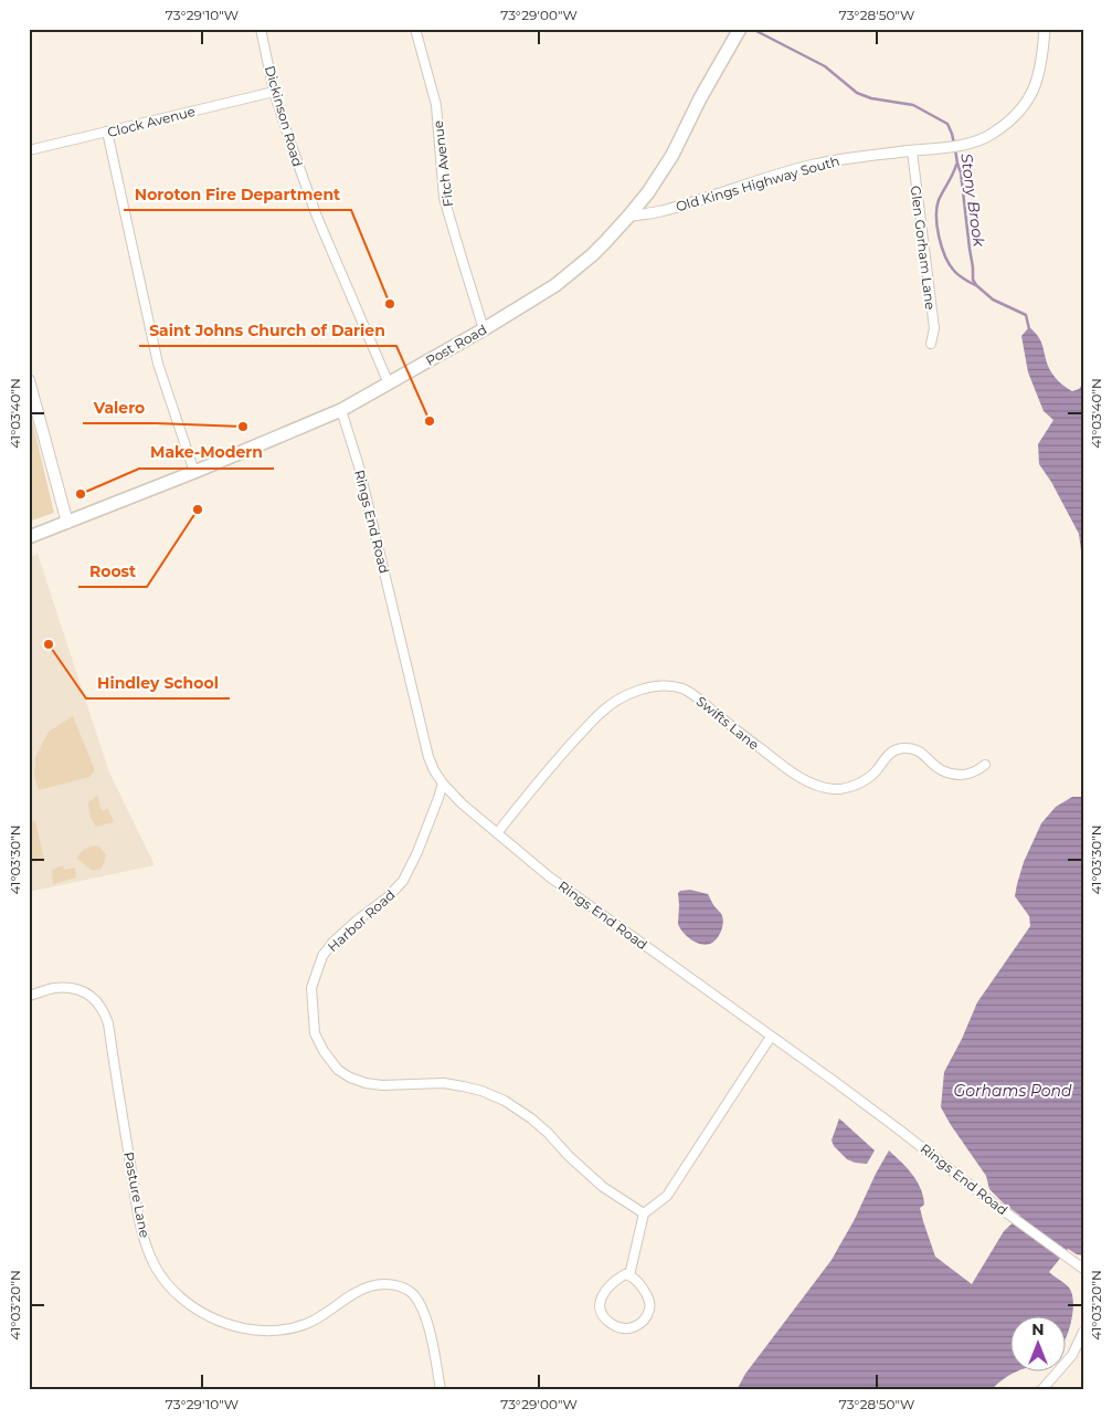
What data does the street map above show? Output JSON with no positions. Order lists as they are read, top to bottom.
{
  "streets": {
    "main road": ["Post Road"],
    "street": [
      "Dickinson Road",
      "Clock Avenue",
      "Fitch Avenue",
      "Old Kings Highway South",
      "Glen Gorham Lane",
      "Rings End Road",
      "Swifts Lane",
      "Harbor Road",
      "Pasture Lane"
    ]
  },
  "crossings": [
    ["Dickinson Road", "Clock Avenue"],
    ["Dickinson Road", "Post Road"],
    ["Fitch Avenue", "Post Road"],
    ["Old Kings Highway South", "Glen Gorham Lane"],
    ["Old Kings Highway South", "Post Road"],
    ["Post Road", "Rings End Road"],
    ["Rings End Road", "Swifts Lane"],
    ["Rings End Road", "Harbor Road"]
  ],
  "water": ["Stony Brook", "Gorhams Pond"],
  "places": [
    "Noroton Fire Department",
    "Saint Johns Church of Darien",
    "Valero",
    "Make-Modern",
    "Roost",
    "Hindley School"
  ],
  "north": "top",
  "coordinates": [
    "73°29'10\"W",
    "73°29'00\"W",
    "73°28'50\"W",
    "41°03'40\"N",
    "41°03'30\"N",
    "41°03'20\"N"
  ]
}
